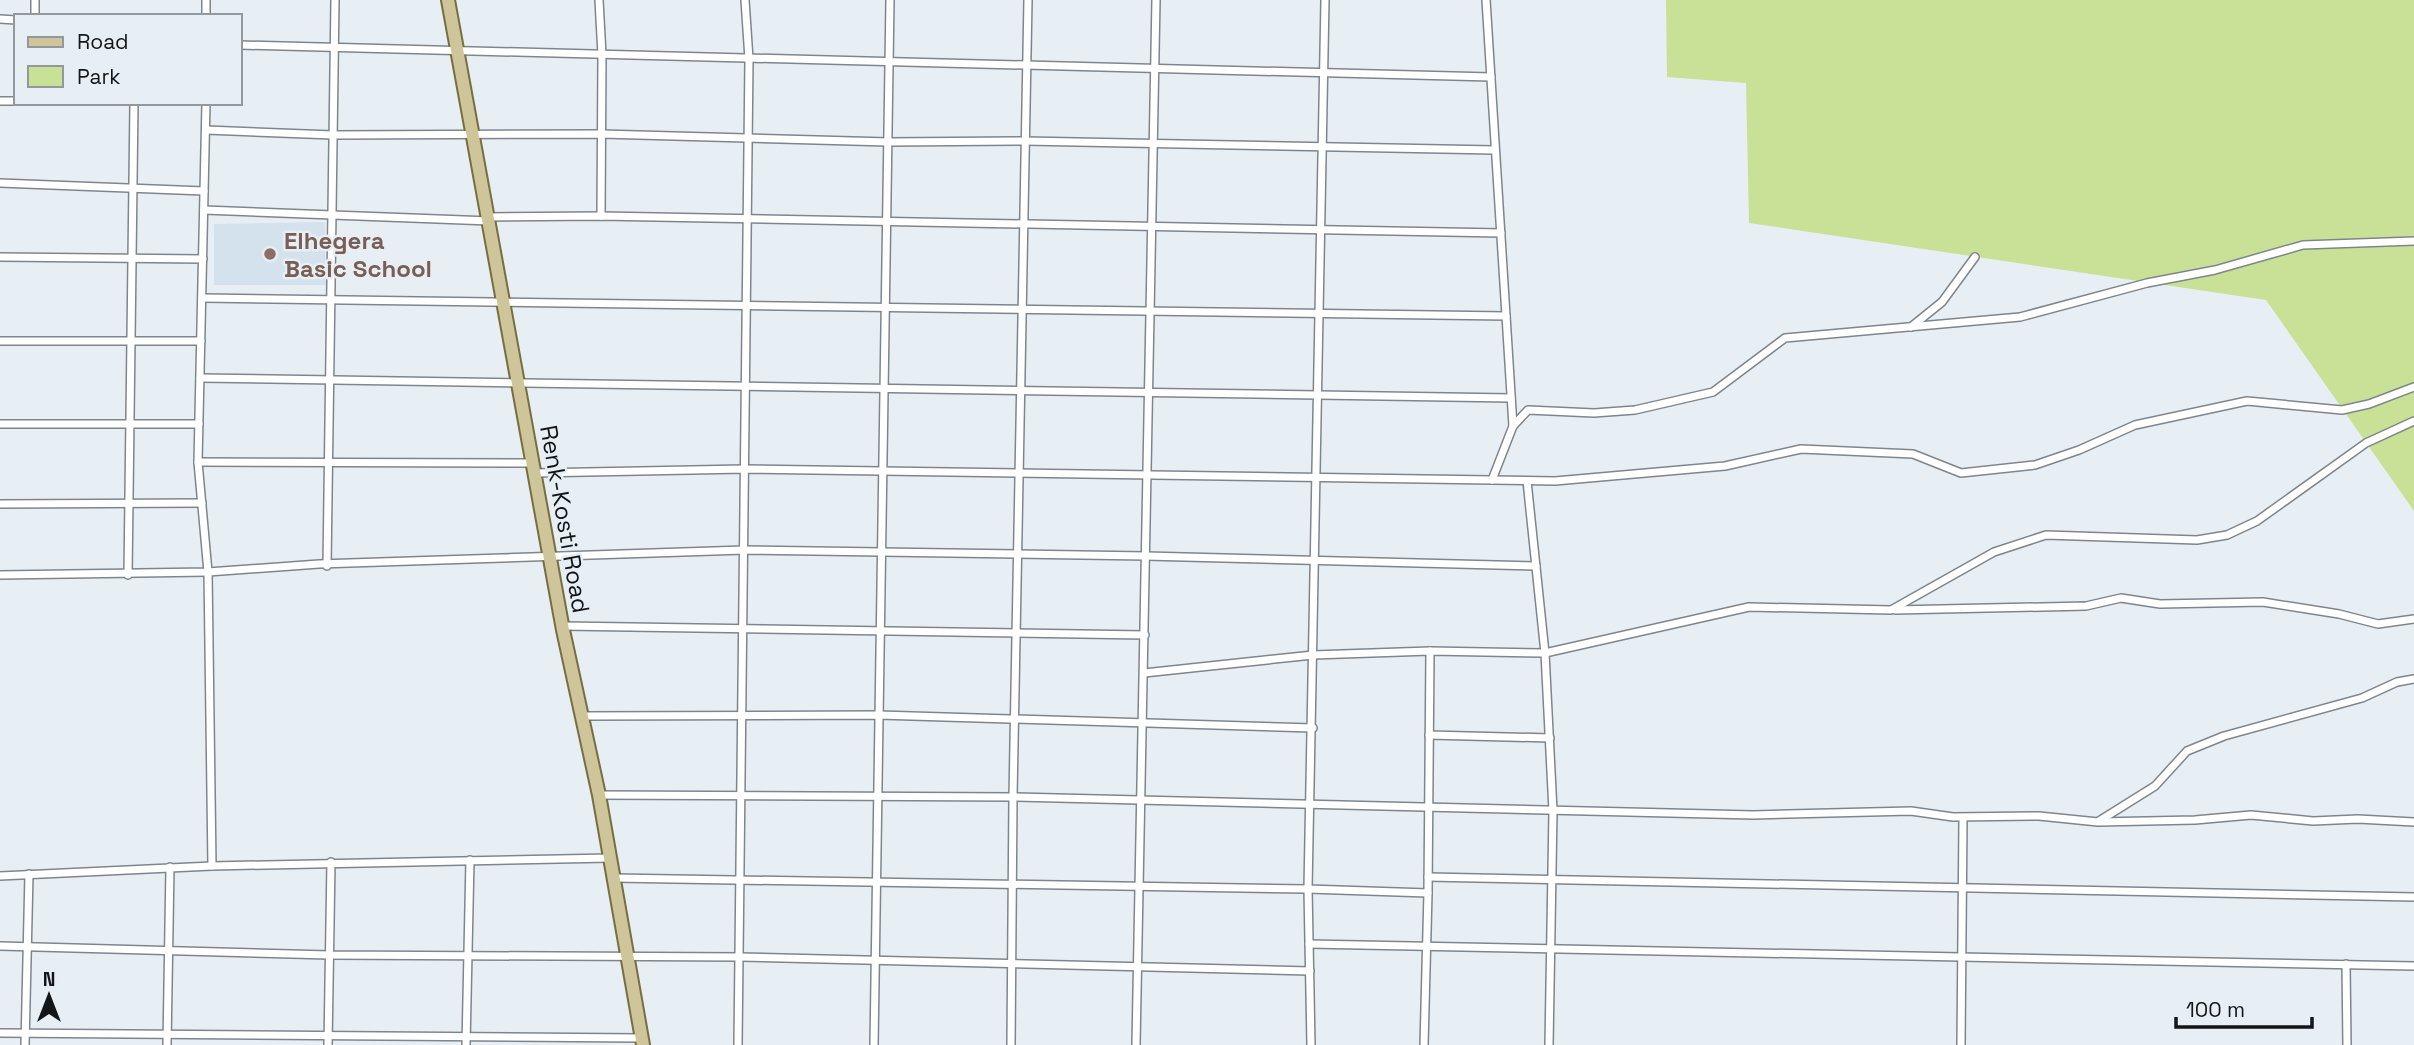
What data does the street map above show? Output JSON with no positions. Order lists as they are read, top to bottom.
{
  "streets": {
    "main road": ["Renk-Kosti Road"]
  },
  "places": ["Elhegera Basic School"],
  "legend": ["Road", "Park"],
  "scale_bar": "100 m",
  "north": "top"
}
